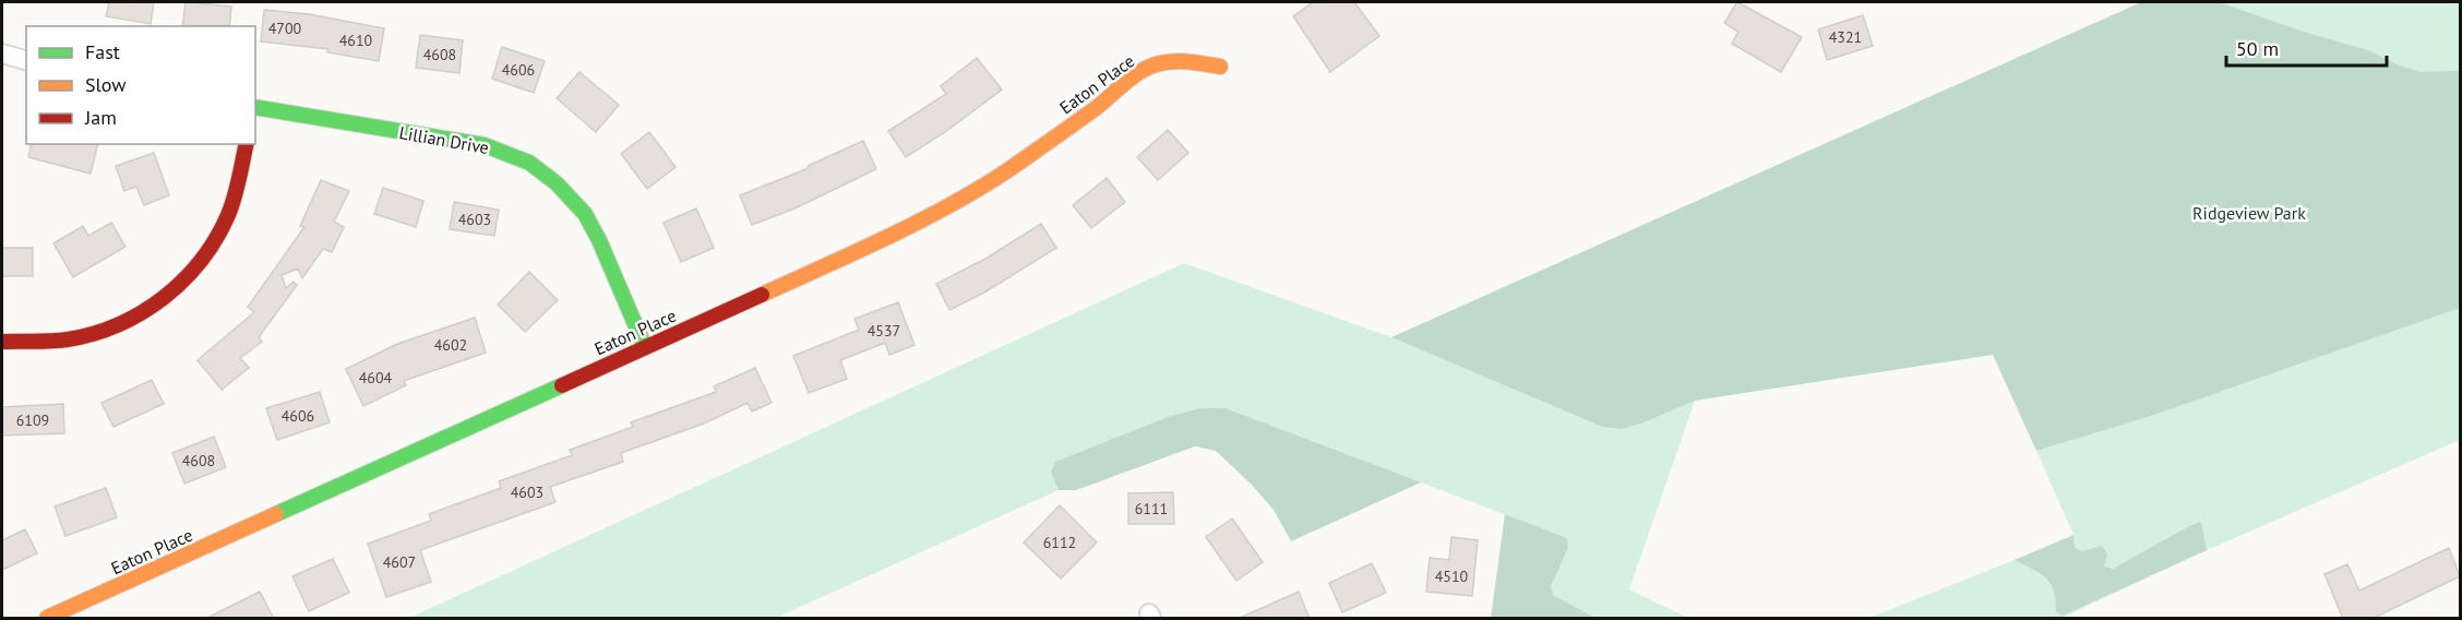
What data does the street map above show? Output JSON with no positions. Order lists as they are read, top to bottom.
{
  "streets": {
    "street": ["Eaton Place", "Lillian Drive"]
  },
  "crossings": [
    ["Eaton Place", "Lillian Drive"]
  ],
  "parks": ["Ridgeview Park"],
  "house_numbers": [
    "4700",
    "4321",
    "4610",
    "4608",
    "4606",
    "4603",
    "4537",
    "4602",
    "4604",
    "4606",
    "6109",
    "4608",
    "4603",
    "6111",
    "6112",
    "4607",
    "4510"
  ],
  "legend": ["Fast", "Slow", "Jam"],
  "scale_bar": "50 m"
}
